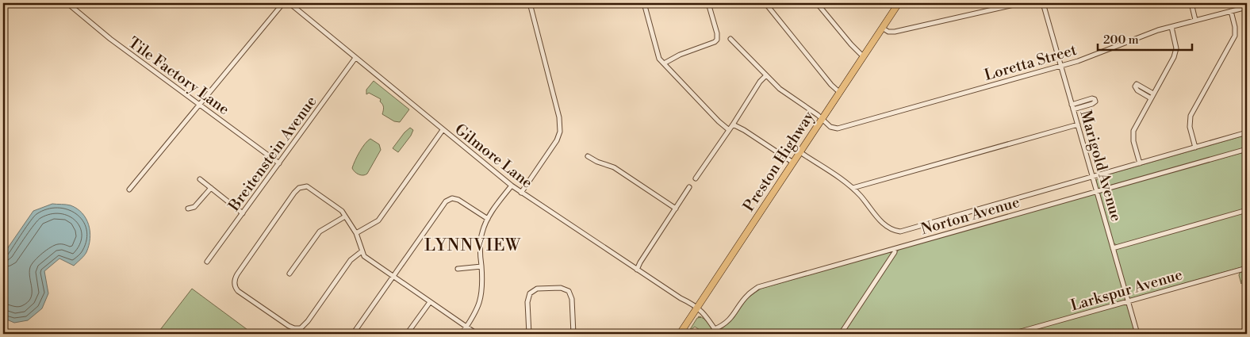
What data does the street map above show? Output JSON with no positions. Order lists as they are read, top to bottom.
{
  "streets": {
    "main road": ["Preston Highway"],
    "street": [
      "Loretta Street",
      "Tile Factory Lane",
      "Breitenstein Avenue",
      "Gilmore Lane",
      "Marigold Avenue",
      "Norton Avenue",
      "Larkspur Avenue"
    ]
  },
  "crossings": [
    ["Loretta Street", "Preston Highway"],
    ["Loretta Street", "Marigold Avenue"],
    ["Tile Factory Lane", "Breitenstein Avenue"],
    ["Breitenstein Avenue", "Gilmore Lane"],
    ["Gilmore Lane", "Preston Highway"],
    ["Preston Highway", "Norton Avenue"],
    ["Marigold Avenue", "Norton Avenue"],
    ["Marigold Avenue", "Larkspur Avenue"]
  ],
  "districts": ["LYNNVIEW"],
  "scale_bar": "200 m"
}
